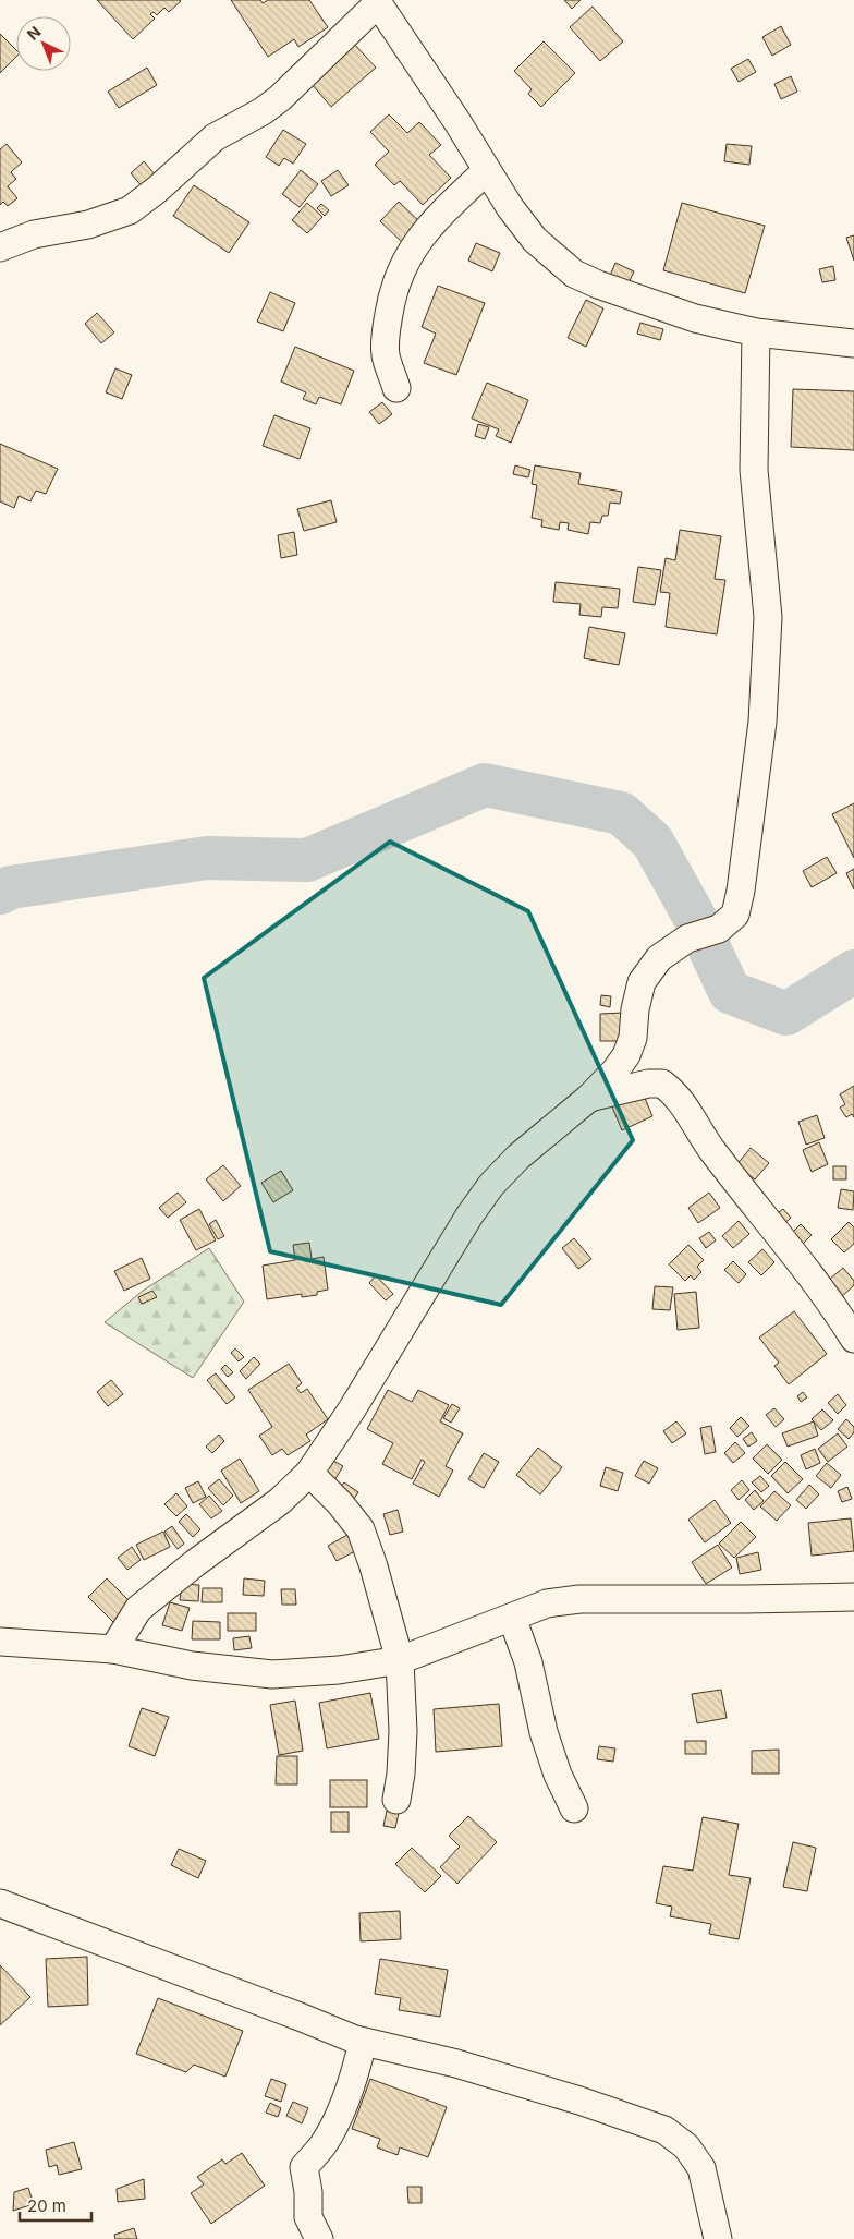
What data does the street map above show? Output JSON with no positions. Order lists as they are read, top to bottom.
{
  "scale_bar": "20 m",
  "north": "top left"
}
